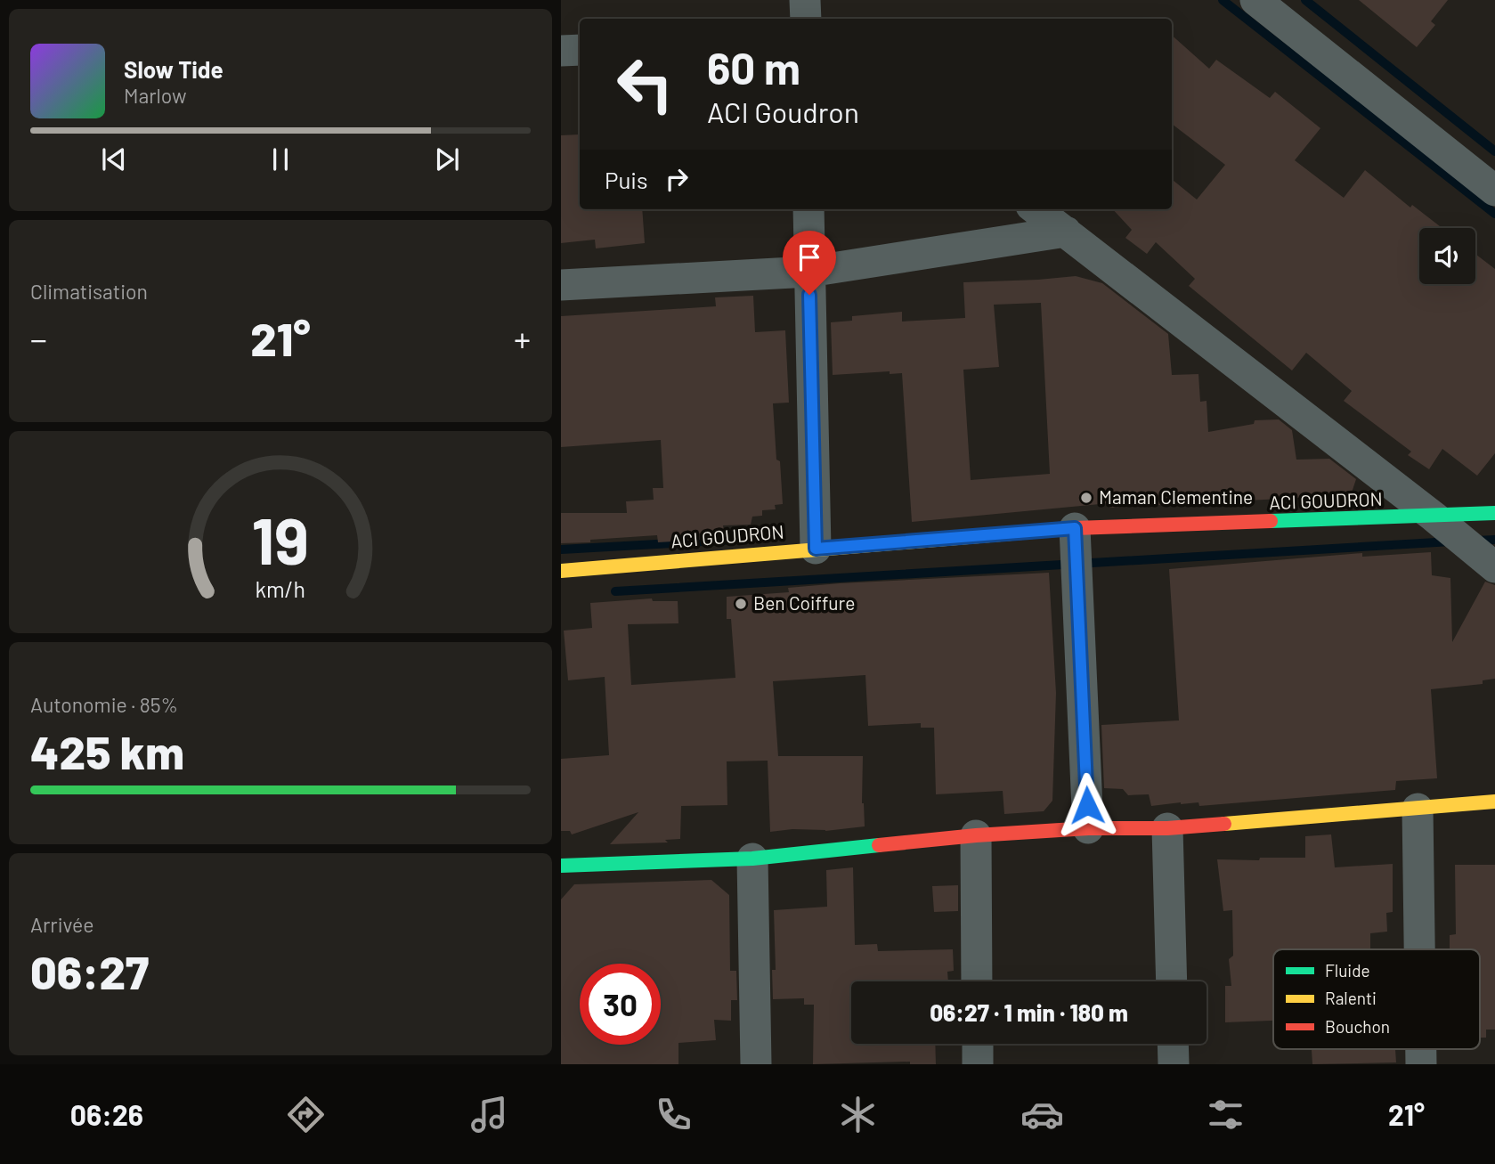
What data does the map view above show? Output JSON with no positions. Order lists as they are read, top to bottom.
{
  "streets": {
    "street": ["ACI GOUDRON"]
  },
  "places": ["Maman Clementine", "Ben Coiffure"],
  "legend": ["Fluide", "Ralenti", "Bouchon"],
  "page": {
    "turn": ["60 m", "ACI Goudron"],
    "song": ["Slow Tide", "Marlow"],
    "then": "Puis",
    "tile": [
      "Climatisation",
      ["Autonomie · 85%", "425 km"],
      ["Arrivée", "06:27"]
    ],
    "heat": ["−", "21°", "+"],
    "limit": "30",
    "trip": "06:27 · 1 min · 180 m",
    "tabs": ["06:26", "21°"],
    "gauge": ["19", "km/h"]
  }
}
